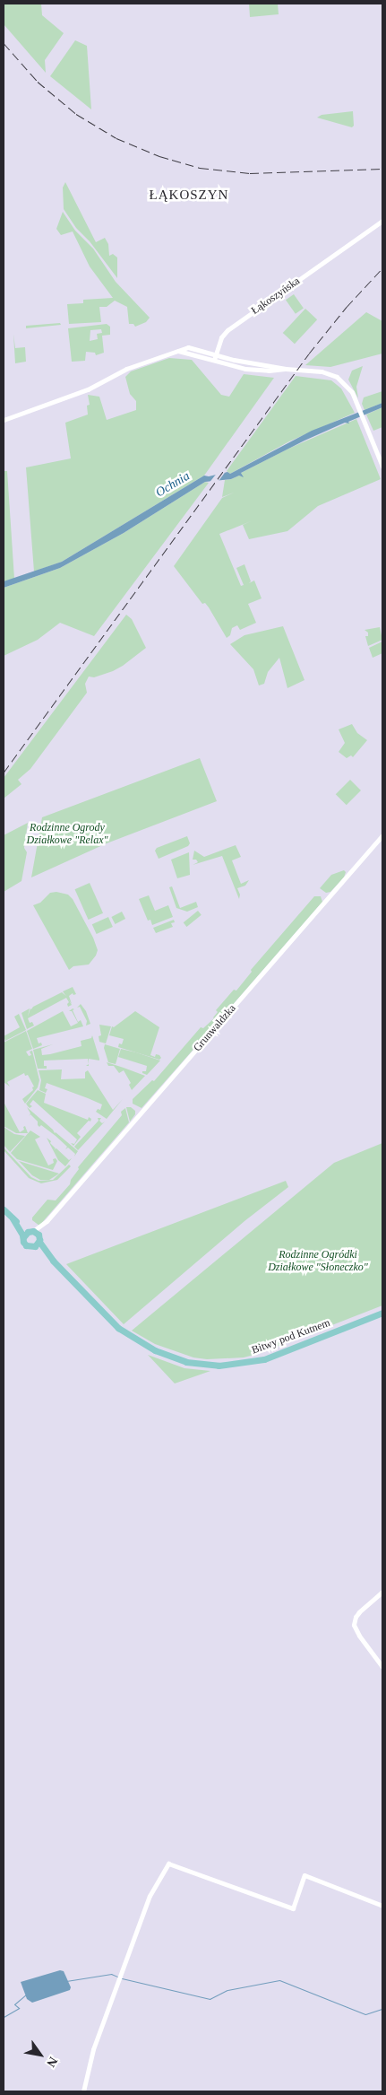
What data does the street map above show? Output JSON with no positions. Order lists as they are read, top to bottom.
{
  "streets": {
    "main road": ["Bitwy pod Kutnem"],
    "street": ["Łąkoszyńska", "Grunwaldzka"]
  },
  "crossings": [
    ["Grunwaldzka", "Bitwy pod Kutnem"]
  ],
  "districts": ["ŁĄKOSZYN"],
  "water": ["Ochnia"],
  "parks": ["Rodzinne Ogrody Działkowe \"Relax\"", "Rodzinne Ogródki Działkowe \"Słoneczko\""],
  "north": "bottom right"
}
